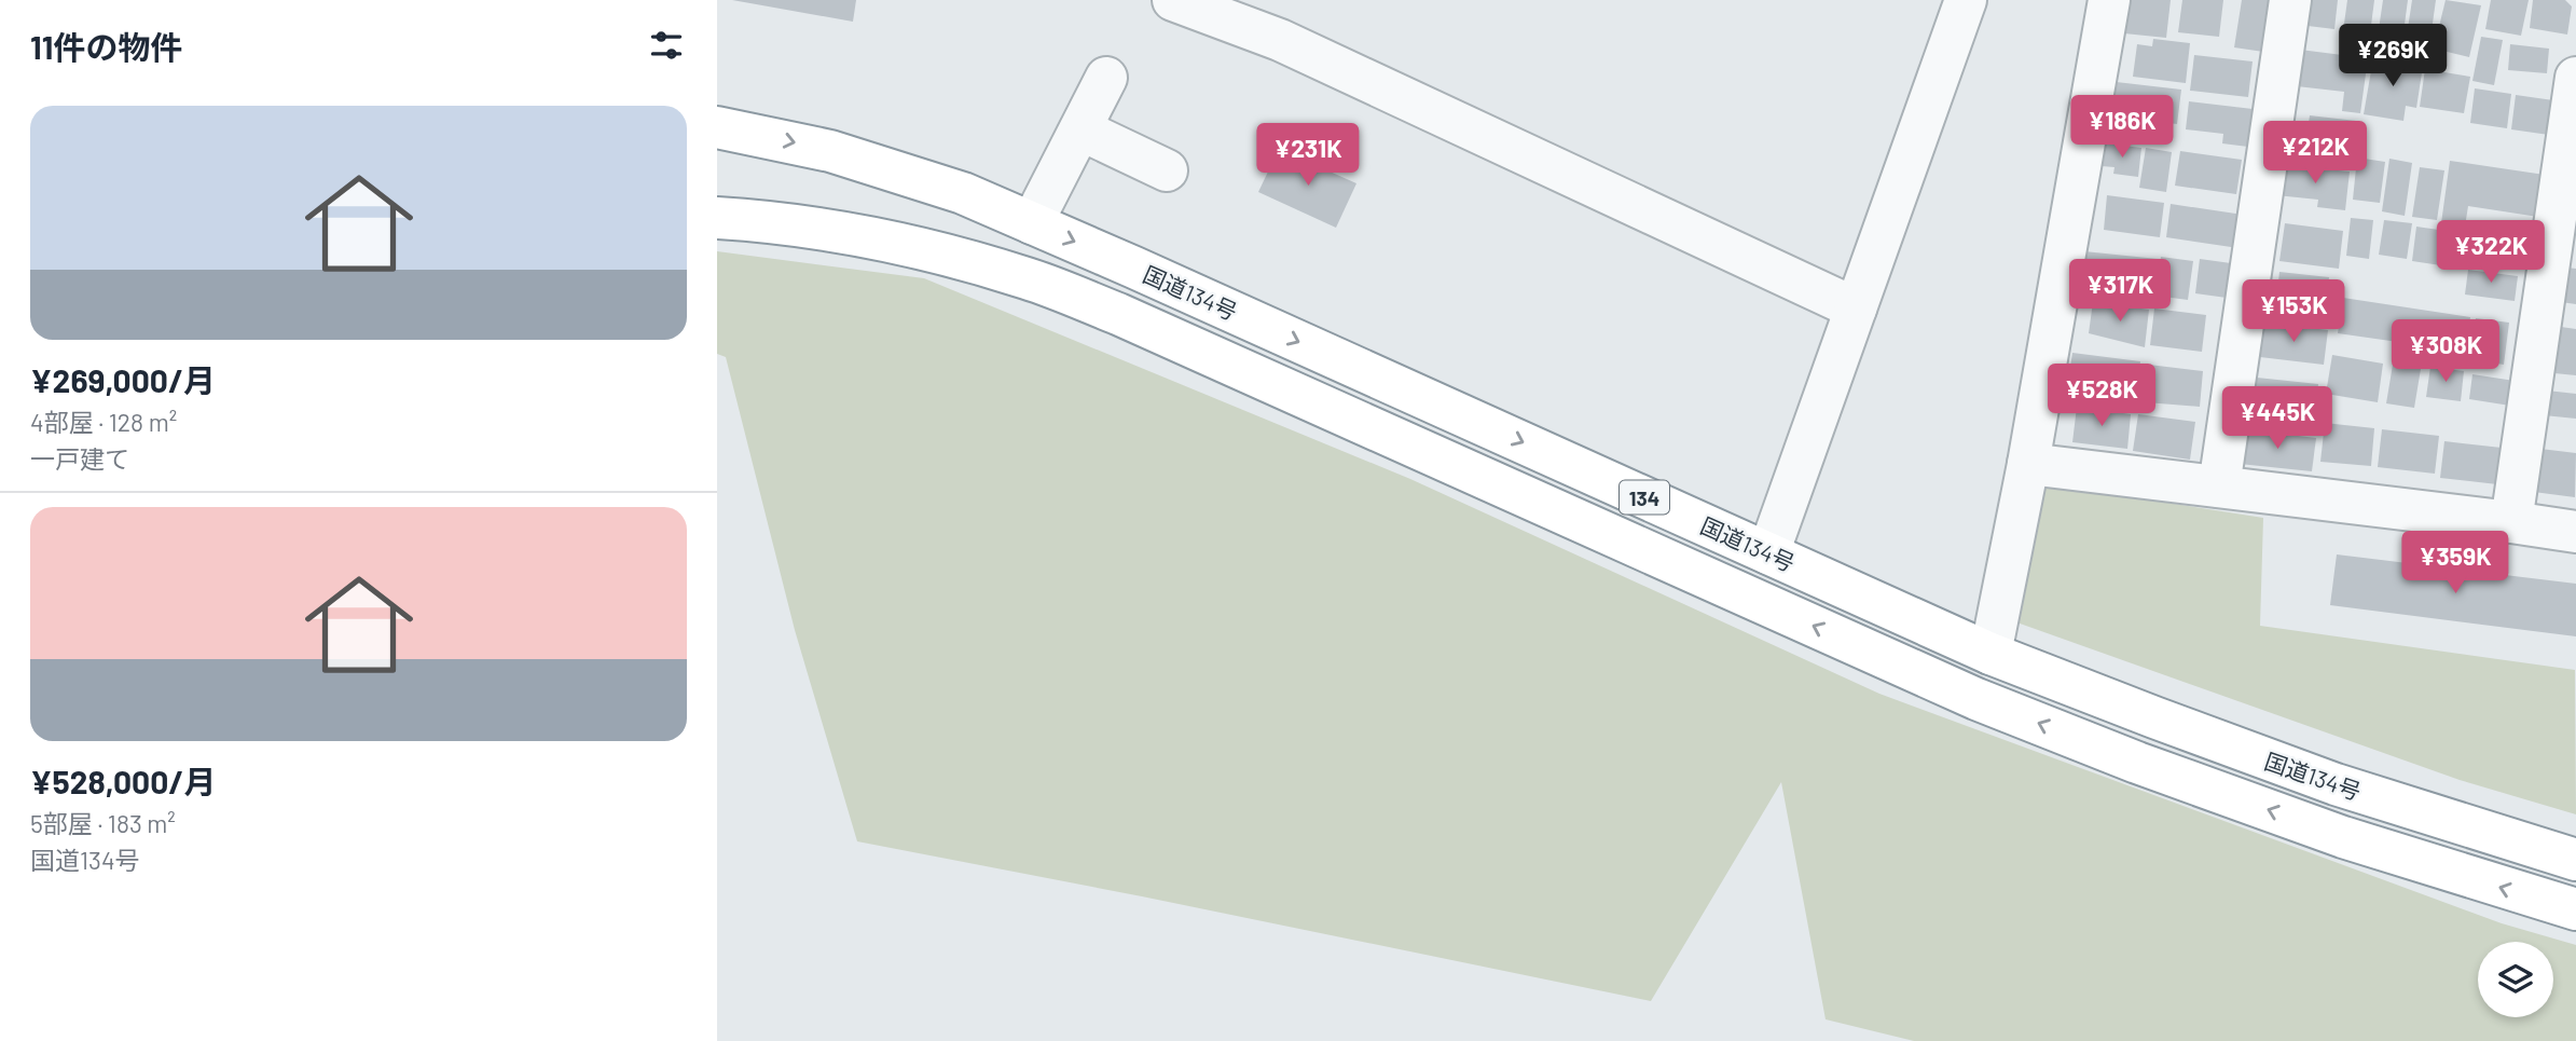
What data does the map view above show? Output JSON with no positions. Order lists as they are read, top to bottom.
{
  "streets": {
    "highway": ["国道134号", "134"]
  },
  "page": {
    "heading": "11件の物件",
    "price": [
      "¥269K",
      "¥186K",
      "¥212K",
      "¥231K",
      "¥322K",
      "¥317K",
      "¥153K",
      "¥308K",
      "¥528K",
      "¥445K",
      "¥359K"
    ],
    "list": [
      {
        "name": "¥269,000/月",
        "note": "4部屋 · 128 m² · 一戸建て"
      },
      {
        "name": "¥528,000/月",
        "note": "5部屋 · 183 m² · 国道134号"
      }
    ]
  }
}
